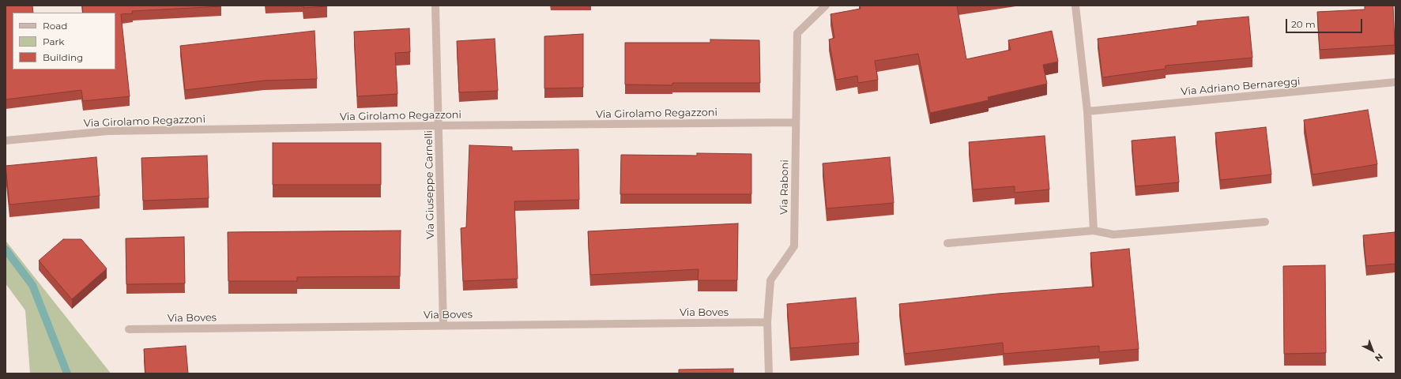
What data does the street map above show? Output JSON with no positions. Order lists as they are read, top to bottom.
{
  "streets": {
    "street": [
      "Via Adriano Bernareggi",
      "Via Girolamo Regazzoni",
      "Via Giuseppe Carnelli",
      "Via Raboni",
      "Via Boves"
    ]
  },
  "crossings": [
    ["Via Girolamo Regazzoni", "Via Giuseppe Carnelli"],
    ["Via Girolamo Regazzoni", "Via Raboni"],
    ["Via Giuseppe Carnelli", "Via Boves"],
    ["Via Raboni", "Via Boves"]
  ],
  "legend": ["Road", "Park", "Building"],
  "scale_bar": "20 m",
  "north": "bottom right"
}
